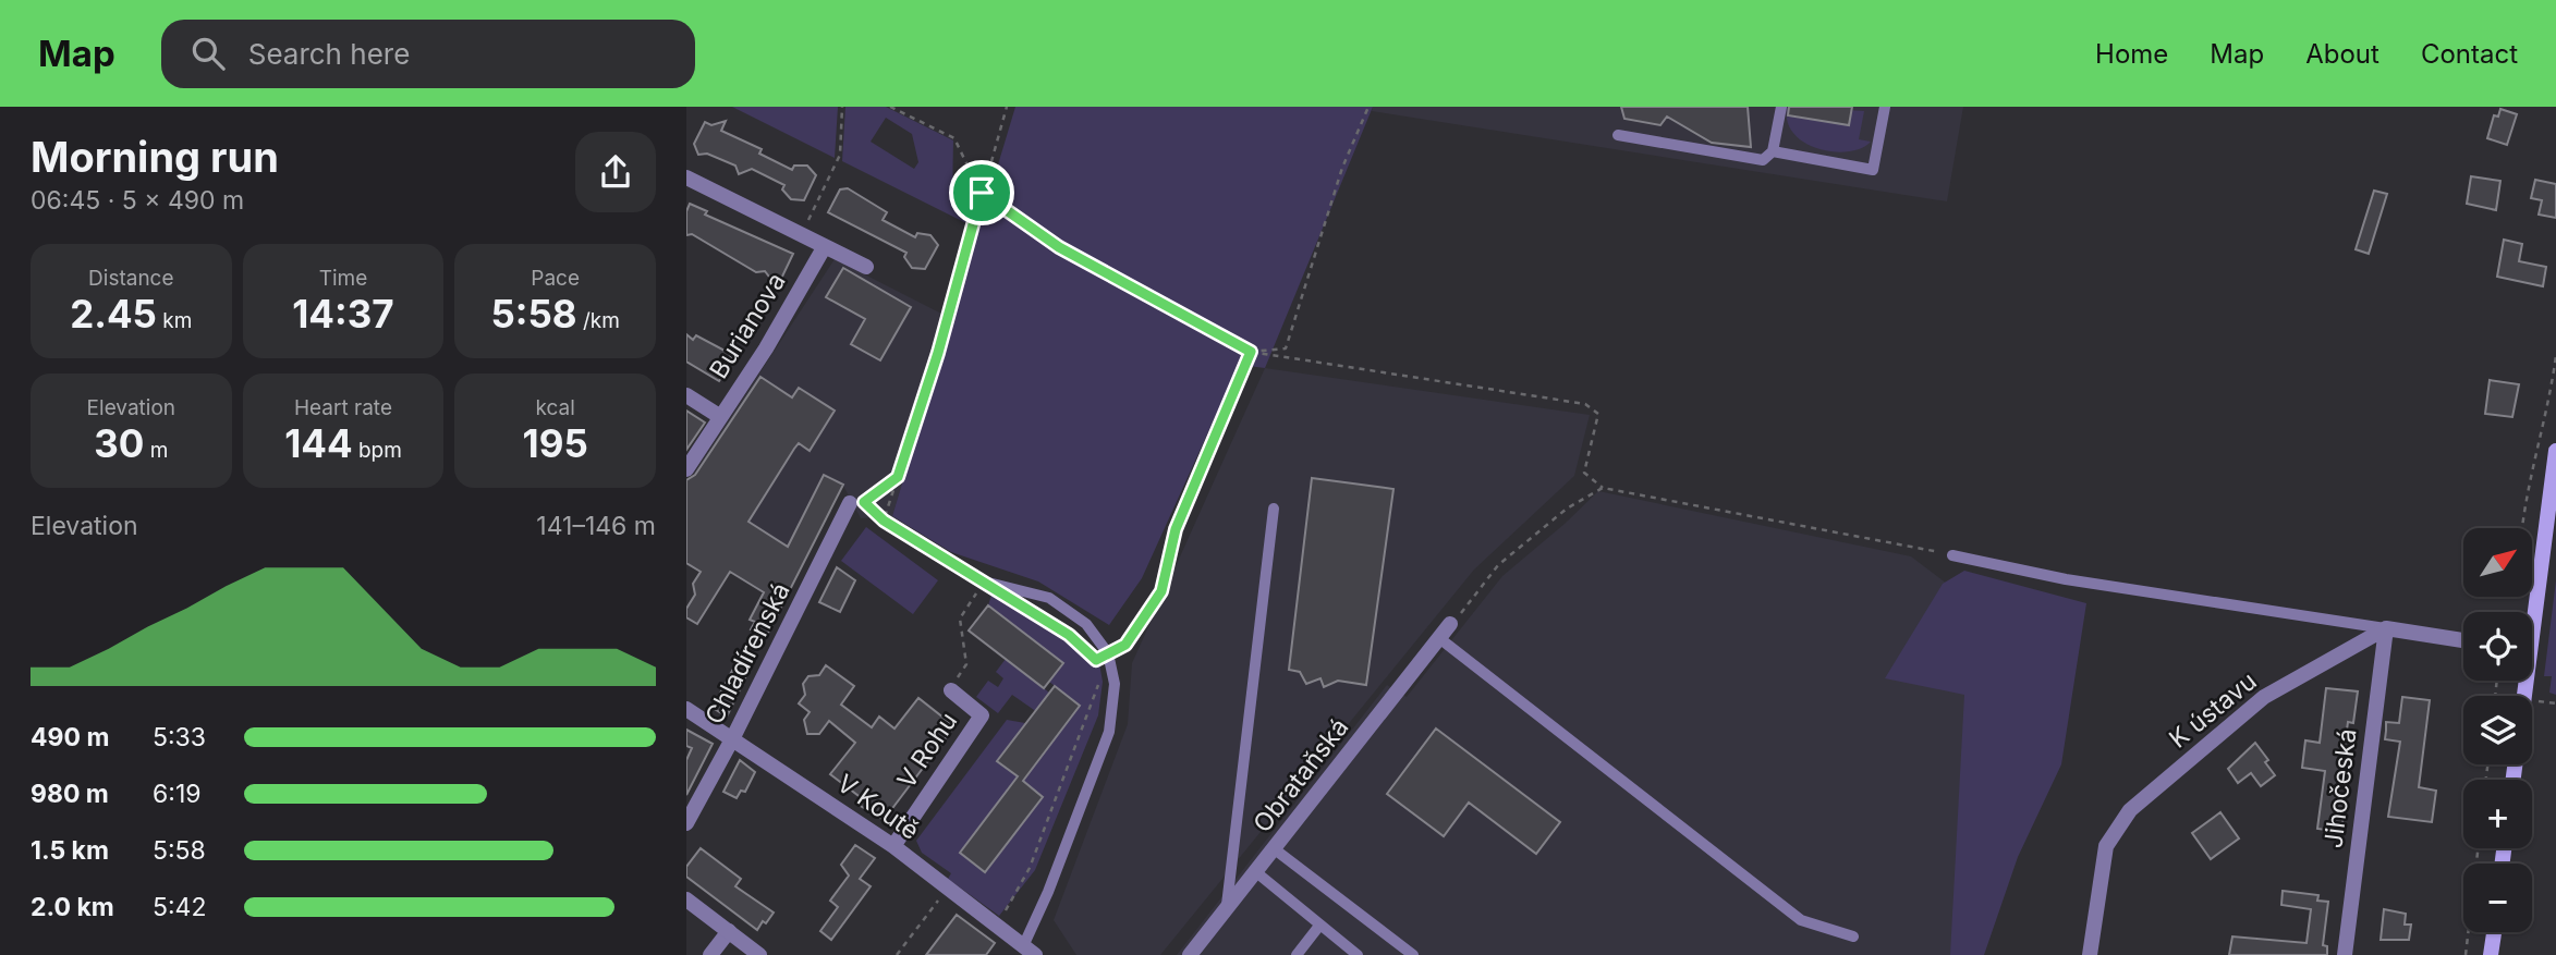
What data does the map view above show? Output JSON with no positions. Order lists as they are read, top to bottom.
{
  "streets": {
    "street": [
      "Burianova",
      "Chladírenská",
      "K ústavu",
      "V Rohu",
      "Obrataňská",
      "Jihočeská",
      "V Koutě"
    ]
  },
  "crossings": [
    ["Chladírenská", "V Koutě"],
    ["K ústavu", "Jihočeská"],
    ["V Rohu", "V Koutě"]
  ],
  "north": "top right",
  "page": {
    "header": "Map",
    "search": "Search here",
    "nav": [
      "Home",
      "Map",
      "About",
      "Contact"
    ],
    "heading": ["Morning run", "06:45 · 5 × 490 m"],
    "stats": [
      ["Distance", "2.45 km"],
      ["Time", "14:37"],
      ["Pace", "5:58 /km"],
      ["Elevation", "30 m"],
      ["Heart rate", "144 bpm"],
      ["kcal", "195"]
    ],
    "chart": ["Elevation", "141–146 m"],
    "map_buttons": ["+", "−"],
    "list": [
      {
        "name": "490 m",
        "note": "5:33"
      },
      {
        "name": "980 m",
        "note": "6:19"
      },
      {
        "name": "1.5 km",
        "note": "5:58"
      },
      {
        "name": "2.0 km",
        "note": "5:42"
      }
    ]
  }
}
